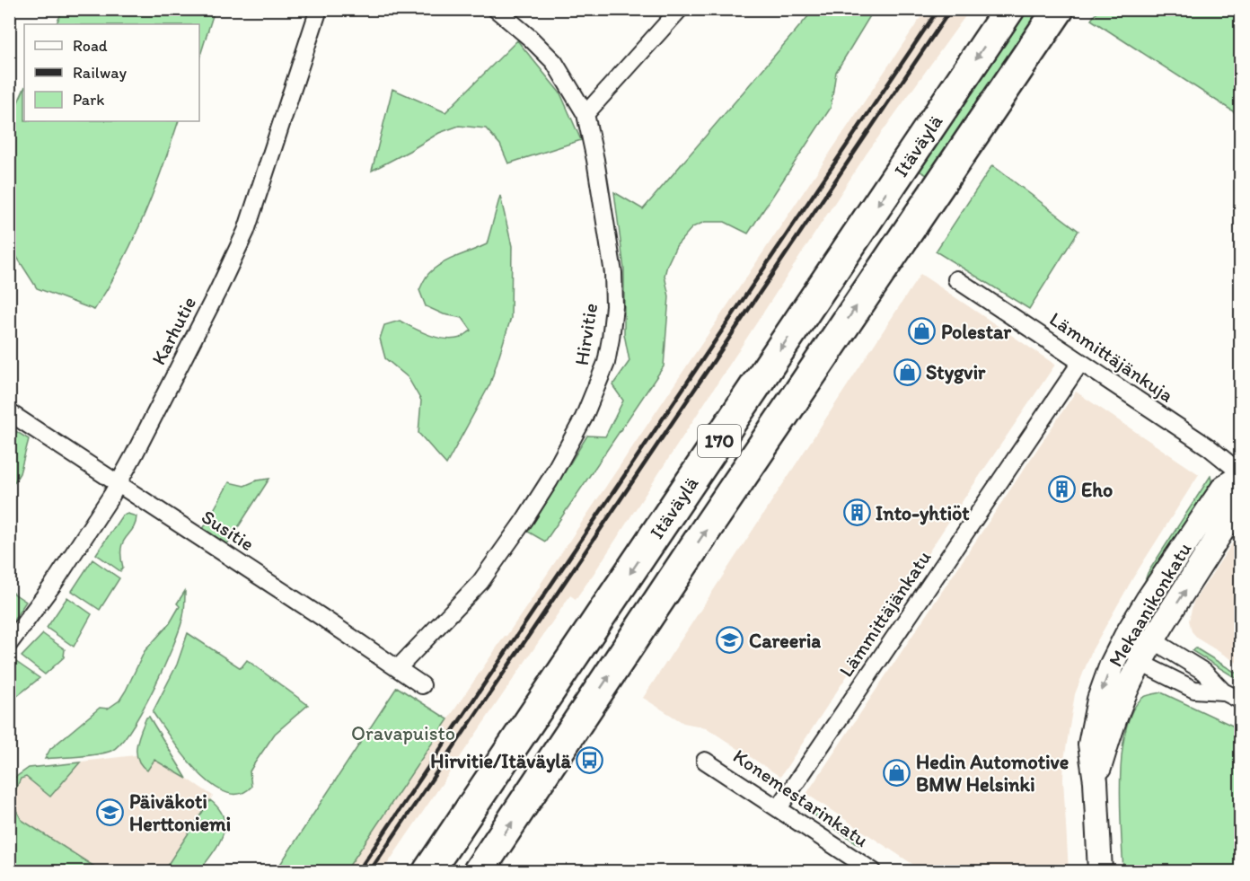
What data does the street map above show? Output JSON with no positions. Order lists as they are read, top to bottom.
{
  "streets": {
    "highway": ["Itäväylä", "170"],
    "street": [
      "Karhutie",
      "Hirvitie",
      "Lämmittäjänkuja",
      "Susitie",
      "Mekaanikonkatu",
      "Lämmittäjänkatu",
      "Konemestarinkatu"
    ]
  },
  "crossings": [
    ["Karhutie", "Susitie"],
    ["Hirvitie", "Susitie"],
    ["Lämmittäjänkuja", "Mekaanikonkatu"],
    ["Lämmittäjänkuja", "Lämmittäjänkatu"],
    ["Lämmittäjänkatu", "Konemestarinkatu"]
  ],
  "parks": ["Oravapuisto"],
  "places": {
    "shop": ["Polestar", "Stygvir", "Hedin Automotive BMW Helsinki"],
    "building": ["Eho", "Into-yhtiöt"],
    "school or university": ["Careeria", "Päiväkoti Herttoniemi"],
    "bus stop": ["Hirvitie/Itäväylä"]
  },
  "legend": ["Road", "Railway", "Park"]
}
